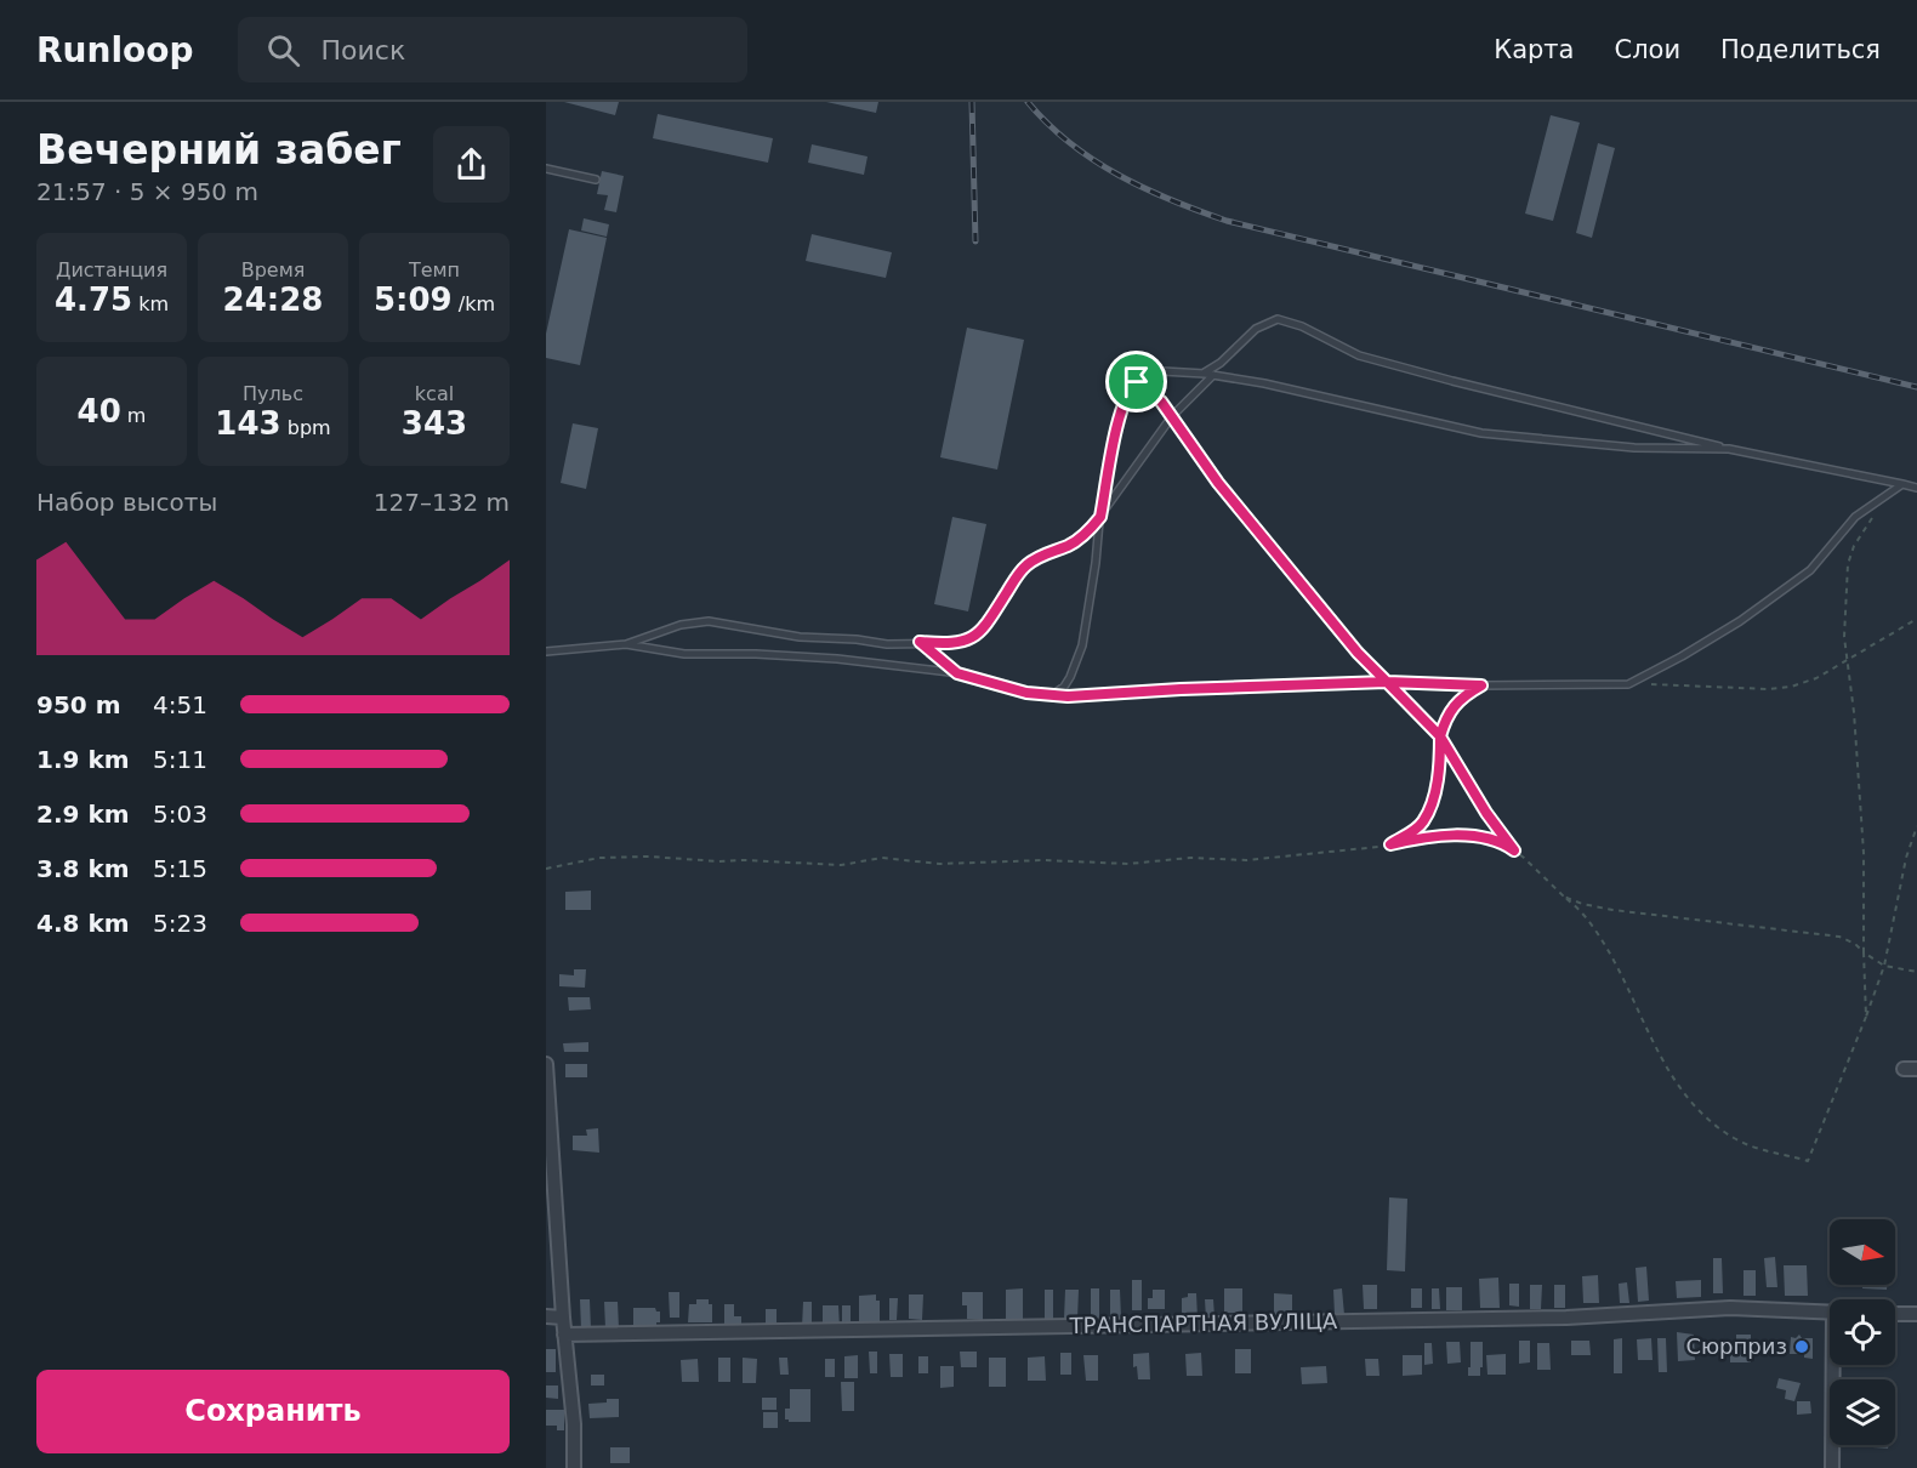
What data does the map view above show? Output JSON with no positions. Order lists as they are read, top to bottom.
{
  "streets": {
    "street": ["ТРАНСПАРТНАЯ ВУЛІЦА"]
  },
  "places": ["Сюрприз"],
  "north": "right",
  "page": {
    "header": "Runloop",
    "search": "Поиск",
    "nav": ["Карта", "Слои", "Поделиться"],
    "heading": ["Вечерний забег", "21:57 · 5 × 950 m"],
    "stats": [
      ["Дистанция", "4.75 km"],
      ["Время", "24:28"],
      ["Темп", "5:09 /km"],
      ["40 m"],
      ["Пульс", "143 bpm"],
      ["kcal", "343"]
    ],
    "chart": ["Набор высоты", "127–132 m"],
    "list": [
      {
        "name": "950 m",
        "note": "4:51"
      },
      {
        "name": "1.9 km",
        "note": "5:11"
      },
      {
        "name": "2.9 km",
        "note": "5:03"
      },
      {
        "name": "3.8 km",
        "note": "5:15"
      },
      {
        "name": "4.8 km",
        "note": "5:23"
      }
    ],
    "buttons": "Сохранить"
  }
}
